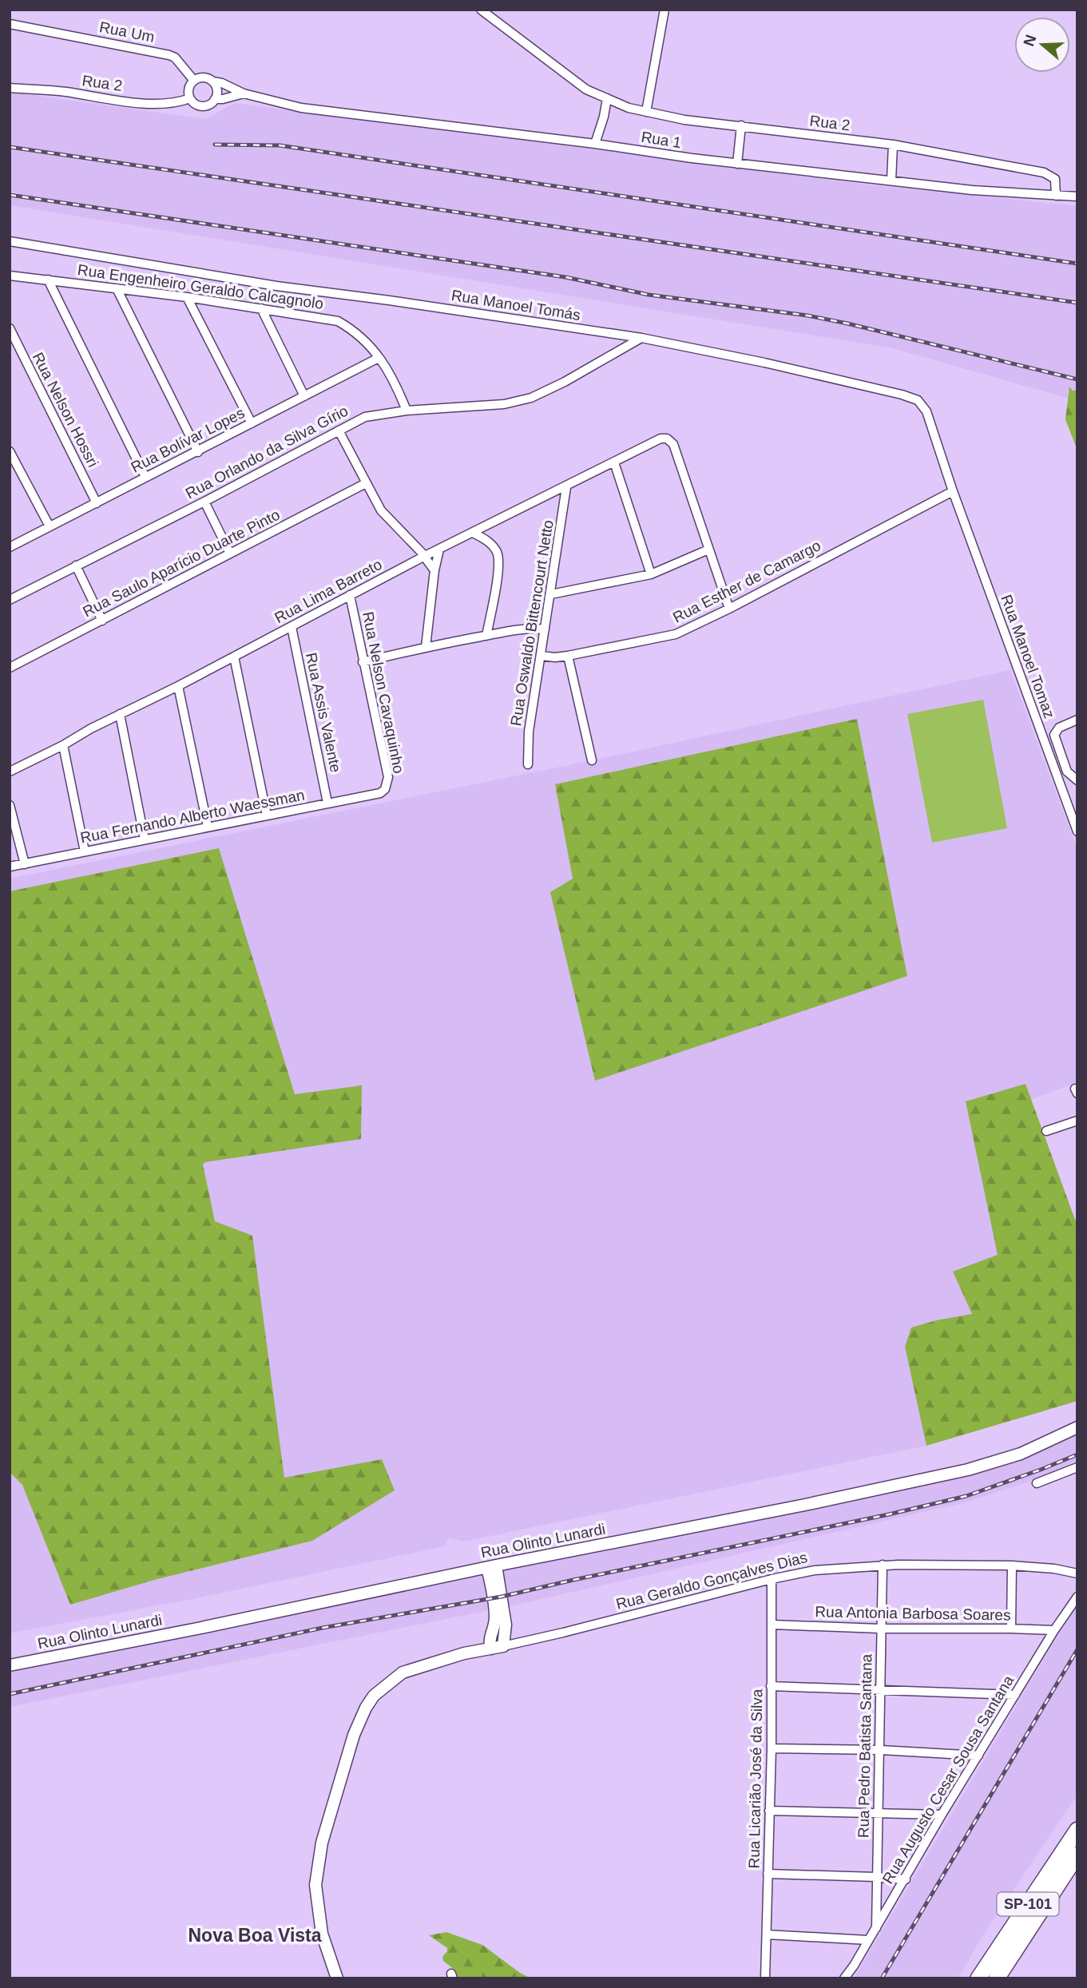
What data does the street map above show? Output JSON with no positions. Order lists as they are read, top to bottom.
{
  "streets": {
    "highway": ["SP-101"],
    "street": [
      "Rua Um",
      "Rua 2",
      "Rua 1",
      "Rua Engenheiro Geraldo Calcagnolo",
      "Rua Manoel Tomás",
      "Rua Nelson Hossri",
      "Rua Bolívar Lopes",
      "Rua Orlando da Silva Gírio",
      "Rua Saulo Aparício Duarte Pinto",
      "Rua Esther de Camargo",
      "Rua Lima Barreto",
      "Rua Oswaldo Bittencourt Netto",
      "Rua Manoel Tomaz",
      "Rua Nelson Cavaquinho",
      "Rua Assis Valente",
      "Rua Fernando Alberto Waessman",
      "Rua Olinto Lunardi",
      "Rua Geraldo Gonçalves Dias",
      "Rua Antonia Barbosa Soares",
      "Rua Pedro Batista Santana",
      "Rua Licarião José da Silva",
      "Rua Augusto Cesar Sousa Santana"
    ]
  },
  "crossings": [
    ["Rua Um", "Rua 2"],
    ["Rua Um", "Rua 1"],
    ["Rua 2", "Rua 1"],
    ["Rua Engenheiro Geraldo Calcagnolo", "Rua Bolívar Lopes"],
    ["Rua Engenheiro Geraldo Calcagnolo", "Rua Orlando da Silva Gírio"],
    ["Rua Manoel Tomás", "Rua Orlando da Silva Gírio"],
    ["Rua Manoel Tomás", "Rua Esther de Camargo"],
    ["Rua Manoel Tomás", "Rua Manoel Tomaz"],
    ["Rua Nelson Hossri", "Rua Bolívar Lopes"],
    ["Rua Esther de Camargo", "Rua Oswaldo Bittencourt Netto"],
    ["Rua Esther de Camargo", "Rua Manoel Tomaz"],
    ["Rua Lima Barreto", "Rua Oswaldo Bittencourt Netto"],
    ["Rua Lima Barreto", "Rua Nelson Cavaquinho"],
    ["Rua Lima Barreto", "Rua Assis Valente"],
    ["Rua Nelson Cavaquinho", "Rua Fernando Alberto Waessman"],
    ["Rua Assis Valente", "Rua Fernando Alberto Waessman"],
    ["Rua Geraldo Gonçalves Dias", "Rua Pedro Batista Santana"],
    ["Rua Geraldo Gonçalves Dias", "Rua Licarião José da Silva"],
    ["Rua Antonia Barbosa Soares", "Rua Pedro Batista Santana"],
    ["Rua Antonia Barbosa Soares", "Rua Licarião José da Silva"],
    ["Rua Antonia Barbosa Soares", "Rua Augusto Cesar Sousa Santana"],
    ["Rua Pedro Batista Santana", "Rua Augusto Cesar Sousa Santana"]
  ],
  "districts": ["Nova Boa Vista"],
  "north": "left"
}
